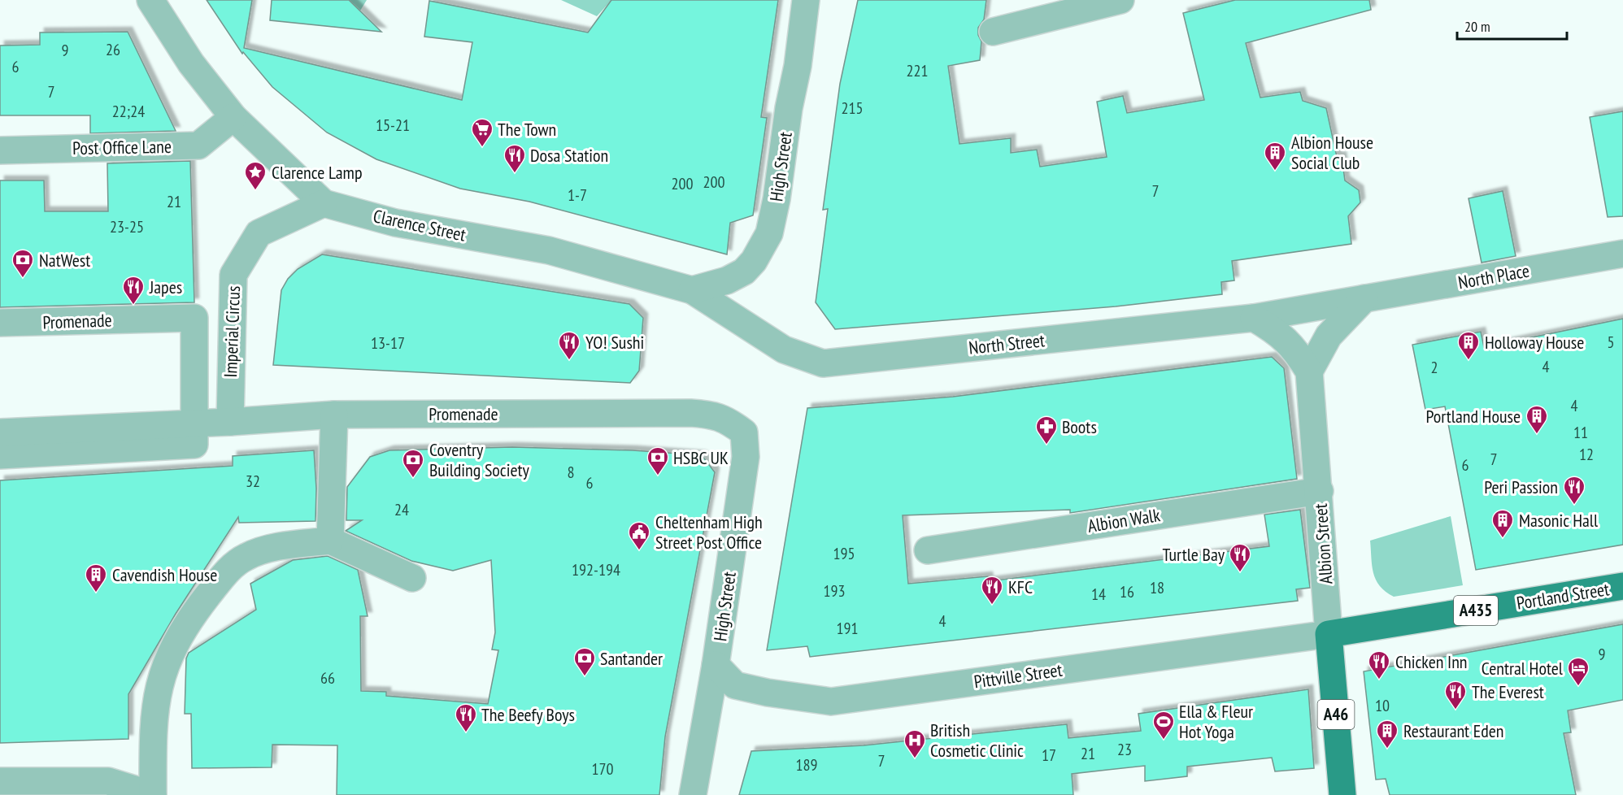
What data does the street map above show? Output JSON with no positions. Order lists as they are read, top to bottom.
{
  "streets": {
    "main road": [
      "Albion Street",
      "Portland Street",
      "A435",
      "A46"
    ],
    "street": [
      "Post Office Lane",
      "High Street",
      "Clarence Street",
      "North Place",
      "Promenade",
      "Imperial Circus",
      "North Street",
      "Albion Walk",
      "Pittville Street"
    ]
  },
  "crossings": [
    ["Post Office Lane", "Clarence Street"],
    ["High Street", "Clarence Street"],
    ["High Street", "Promenade"],
    ["High Street", "Pittville Street"],
    ["Clarence Street", "Imperial Circus"],
    ["Clarence Street", "North Street"],
    ["North Place", "North Street"],
    ["North Place", "Albion Street"],
    ["Promenade", "Imperial Circus"],
    ["North Street", "Albion Street"],
    ["Albion Walk", "Albion Street"],
    ["Albion Street", "Portland Street"],
    ["Albion Street", "Pittville Street"],
    ["Portland Street", "Pittville Street"]
  ],
  "places": {
    "supermarket": ["The Town"],
    "building": [
      "Albion House Social Club",
      "Holloway House",
      "Portland House",
      "Masonic Hall",
      "Cavendish House",
      "Restaurant Eden"
    ],
    "restaurant": [
      "Dosa Station",
      "Japes",
      "YO! Sushi",
      "Peri Passion",
      "Turtle Bay",
      "KFC",
      "Chicken Inn",
      "The Everest",
      "The Beefy Boys"
    ],
    "place": ["Clarence Lamp"],
    "bank": [
      "NatWest",
      "HSBC UK",
      "Coventry Building Society",
      "Santander"
    ],
    "pharmacy": ["Boots"],
    "public building": ["Cheltenham High Street Post Office"],
    "hotel": ["Central Hotel"],
    "sports": ["Ella & Fleur Hot Yoga"],
    "hospital": ["British Cosmetic Clinic"]
  },
  "house_numbers": [
    "26",
    "9",
    "6",
    "221",
    "7",
    "215",
    "22;24",
    "15-21",
    "200",
    "200",
    "7",
    "1-7",
    "21",
    "23-25",
    "5",
    "13-17",
    "4",
    "2",
    "4",
    "11",
    "12",
    "7",
    "6",
    "8",
    "32",
    "6",
    "24",
    "195",
    "192-194",
    "18",
    "193",
    "16",
    "14",
    "4",
    "191",
    "9",
    "66",
    "10",
    "23",
    "21",
    "17",
    "7",
    "189",
    "170"
  ],
  "scale_bar": "20 m"
}
